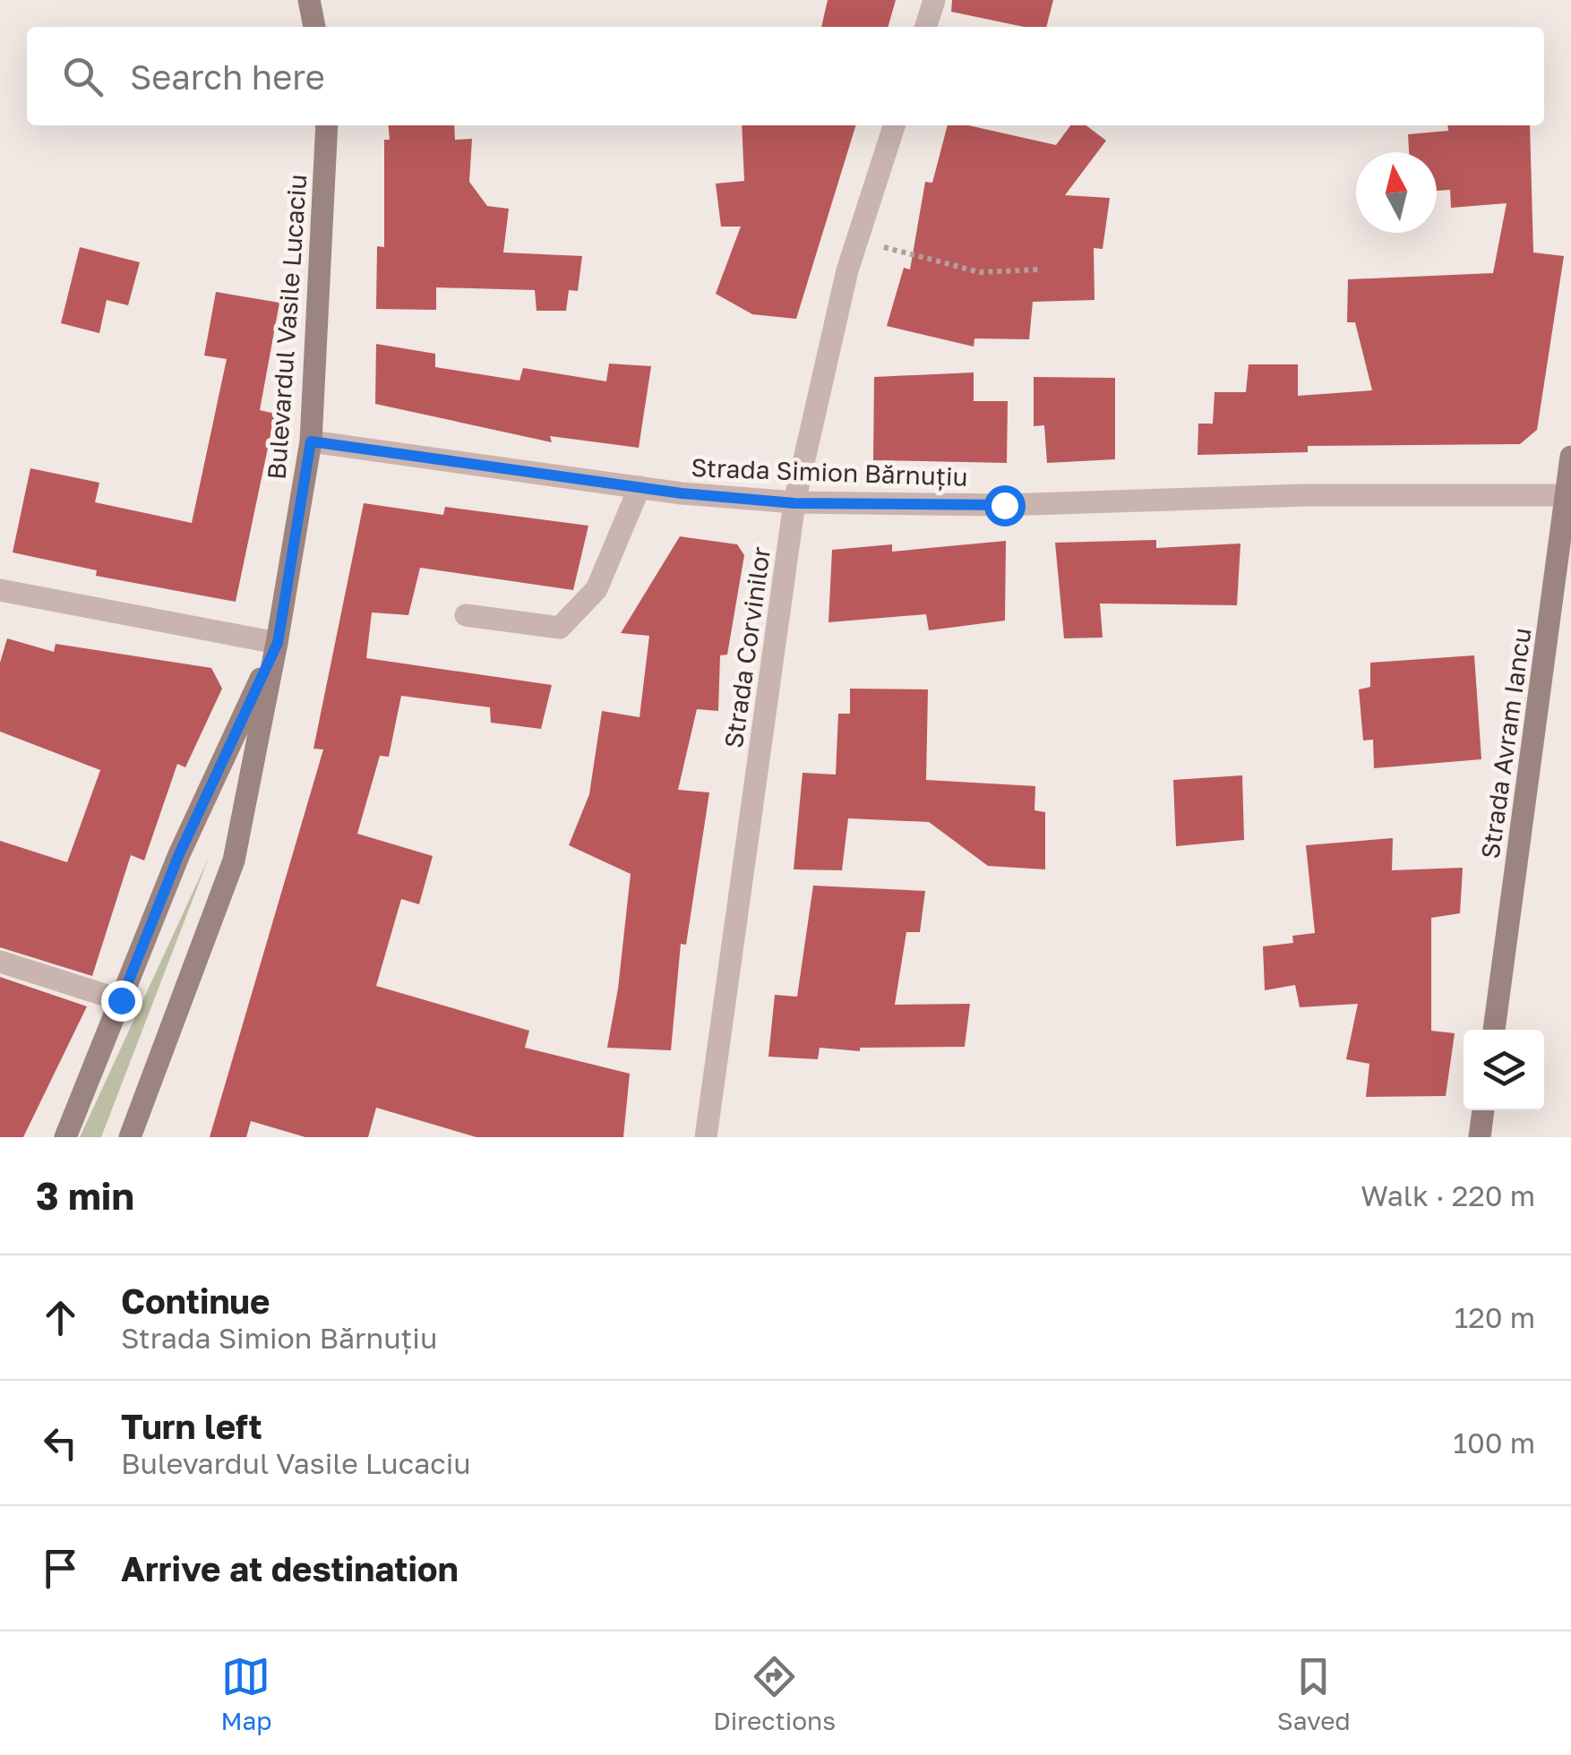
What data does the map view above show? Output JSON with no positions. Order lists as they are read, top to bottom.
{
  "streets": {
    "main road": ["Bulevardul Vasile Lucaciu", "Strada Avram Iancu"],
    "street": ["Strada Simion Bărnuțiu", "Strada Corvinilor"]
  },
  "crossings": [
    ["Bulevardul Vasile Lucaciu", "Strada Simion Bărnuțiu"],
    ["Strada Simion Bărnuțiu", "Strada Corvinilor"],
    ["Strada Simion Bărnuțiu", "Strada Avram Iancu"]
  ],
  "north": "top",
  "page": {
    "search": "Search here",
    "heading": ["3 min", "Walk · 220 m"],
    "list": [
      ["Continue", "Strada Simion Bărnuțiu", "120 m"],
      ["Turn left", "Bulevardul Vasile Lucaciu", "100 m"],
      "Arrive at destination"
    ],
    "nav": ["Map", "Directions", "Saved"]
  }
}
